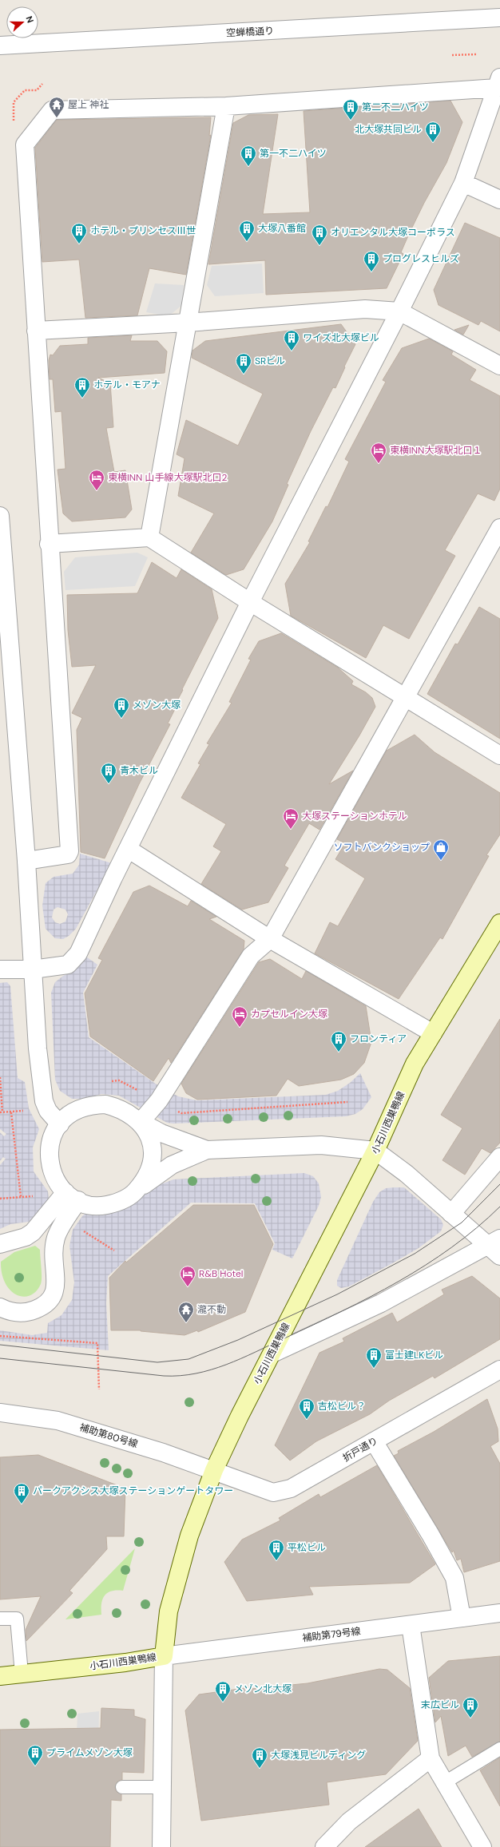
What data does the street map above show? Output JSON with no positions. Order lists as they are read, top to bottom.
{
  "streets": {
    "main road": ["小石川西巣鴨線"],
    "street": [
      "空蝉橋通り",
      "補助第80号線",
      "折戸通り",
      "補助第79号線"
    ]
  },
  "crossings": [
    ["小石川西巣鴨線", "補助第80号線"],
    ["小石川西巣鴨線", "折戸通り"],
    ["小石川西巣鴨線", "補助第79号線"],
    ["補助第80号線", "折戸通り"]
  ],
  "places": {
    "temple": ["屋上 神社", "瀧不動"],
    "building": [
      "第二不二ハイツ",
      "北大塚共同ビル",
      "第一不二ハイツ",
      "大塚八番館",
      "ホテル・プリンセスⅢ世",
      "オリエンタル大塚コーポラス",
      "プログレスヒルズ",
      "ワイズ北大塚ビル",
      "SRビル",
      "ホテル・モアナ",
      "メゾン大塚",
      "青木ビル",
      "フロンティア",
      "富士建LKビル",
      "吉松ビル？",
      "パークアクシス大塚ステーションゲートタワー",
      "平松ビル",
      "メゾン北大塚",
      "末広ビル",
      "プライムメゾン大塚",
      "大塚浅見ビルディング"
    ],
    "hotel": [
      "東横INN大塚駅北口１",
      "東横INN 山手線大塚駅北口2",
      "大塚ステーションホテル",
      "カプセルイン大塚",
      "R&B Hotel"
    ],
    "shop": ["ソフトバンクショップ"]
  },
  "north": "right"
}
